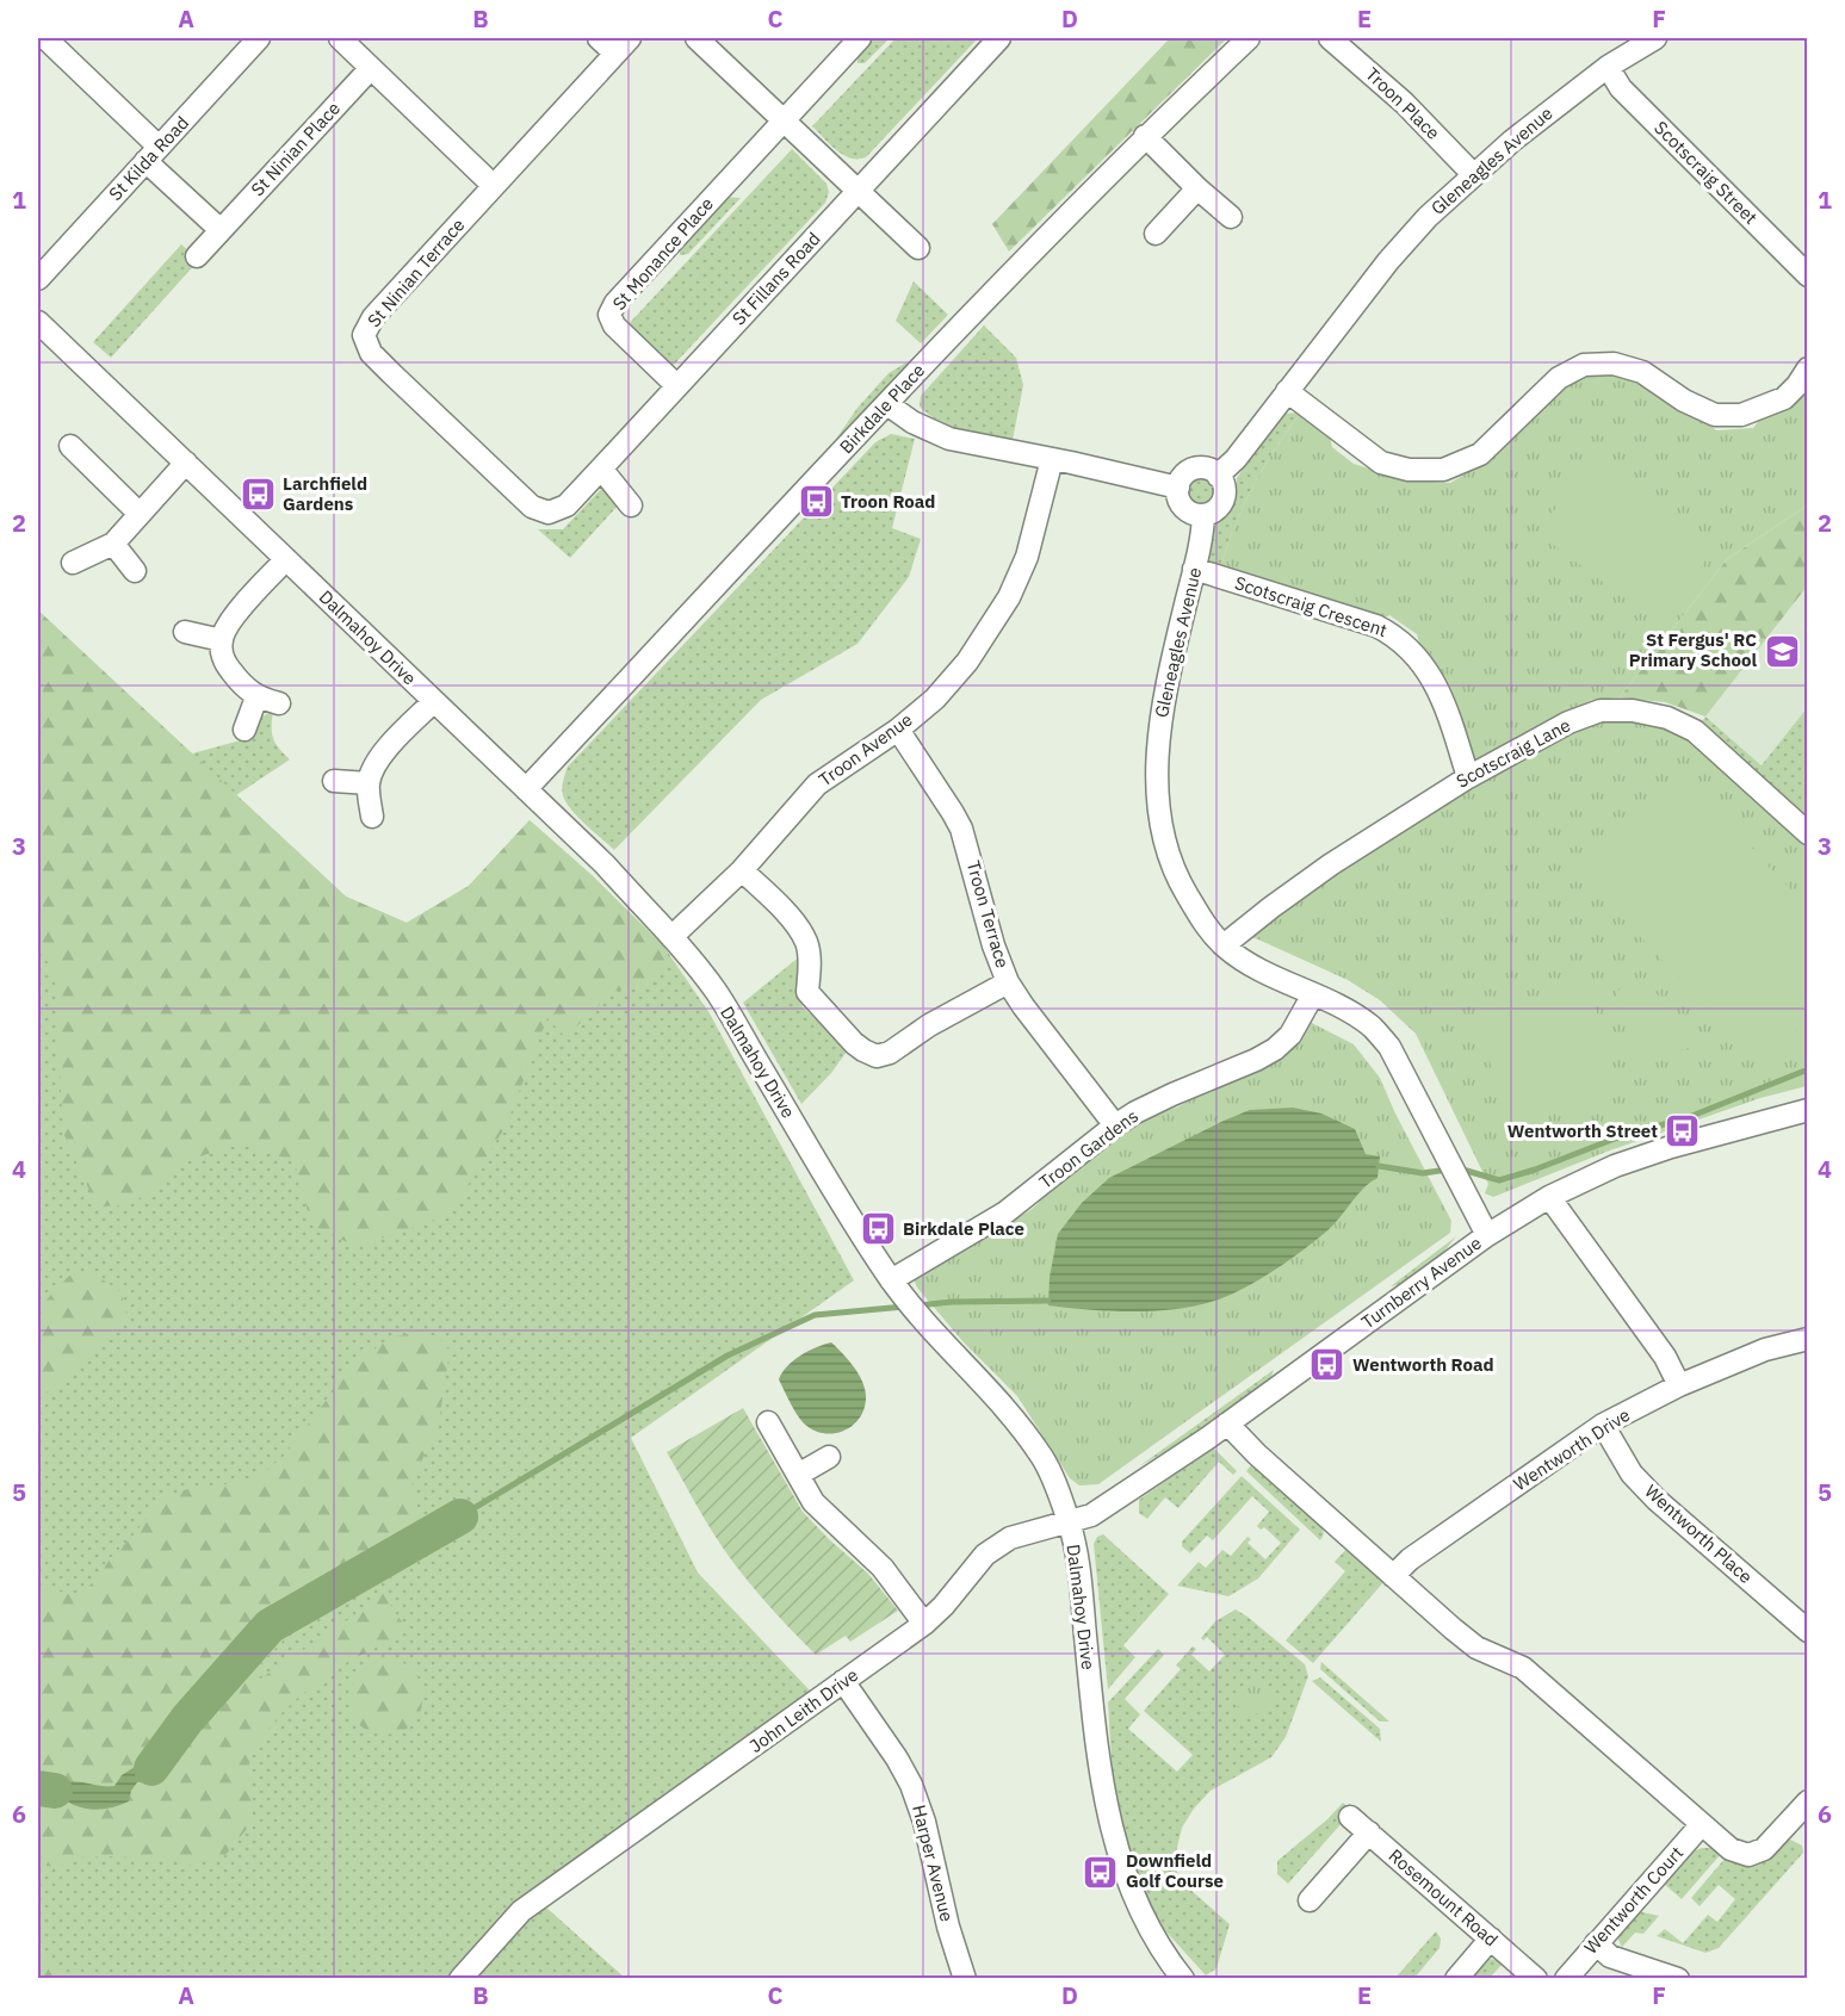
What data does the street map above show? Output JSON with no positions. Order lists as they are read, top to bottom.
{
  "streets": {
    "street": [
      "Troon Place",
      "St Ninian Place",
      "St Kilda Road",
      "Gleneagles Avenue",
      "Scotscraig Street",
      "St Monance Place",
      "St Ninian Terrace",
      "St Fillans Road",
      "Birkdale Place",
      "Scotscraig Crescent",
      "Dalmahoy Drive",
      "Troon Avenue",
      "Scotscraig Lane",
      "Troon Terrace",
      "Troon Gardens",
      "Turnberry Avenue",
      "Wentworth Drive",
      "Wentworth Place",
      "John Leith Drive",
      "Harper Avenue",
      "Rosemount Road",
      "Wentworth Court"
    ]
  },
  "crossings": [
    ["Troon Place", "Gleneagles Avenue"],
    ["Gleneagles Avenue", "Scotscraig Street"],
    ["Gleneagles Avenue", "Scotscraig Crescent"],
    ["Gleneagles Avenue", "Scotscraig Lane"],
    ["Gleneagles Avenue", "Troon Gardens"],
    ["Gleneagles Avenue", "Turnberry Avenue"],
    ["St Monance Place", "St Fillans Road"],
    ["St Ninian Terrace", "St Fillans Road"],
    ["Birkdale Place", "Dalmahoy Drive"],
    ["Scotscraig Crescent", "Scotscraig Lane"],
    ["Dalmahoy Drive", "Troon Avenue"],
    ["Dalmahoy Drive", "Troon Gardens"],
    ["Dalmahoy Drive", "Turnberry Avenue"],
    ["Dalmahoy Drive", "John Leith Drive"],
    ["Troon Avenue", "Troon Terrace"],
    ["Troon Terrace", "Troon Gardens"],
    ["Turnberry Avenue", "John Leith Drive"],
    ["Wentworth Drive", "Wentworth Place"],
    ["John Leith Drive", "Harper Avenue"]
  ],
  "places": {
    "bus stop": [
      "Larchfield Gardens",
      "Troon Road",
      "Wentworth Street",
      "Birkdale Place",
      "Wentworth Road",
      "Downfield Golf Course"
    ],
    "school or university": ["St Fergus' RC Primary School"]
  },
  "grid": {
    "columns": [
      "A",
      "B",
      "C",
      "D",
      "E",
      "F"
    ],
    "rows": [
      "1",
      "2",
      "3",
      "4",
      "5",
      "6"
    ]
  }
}
